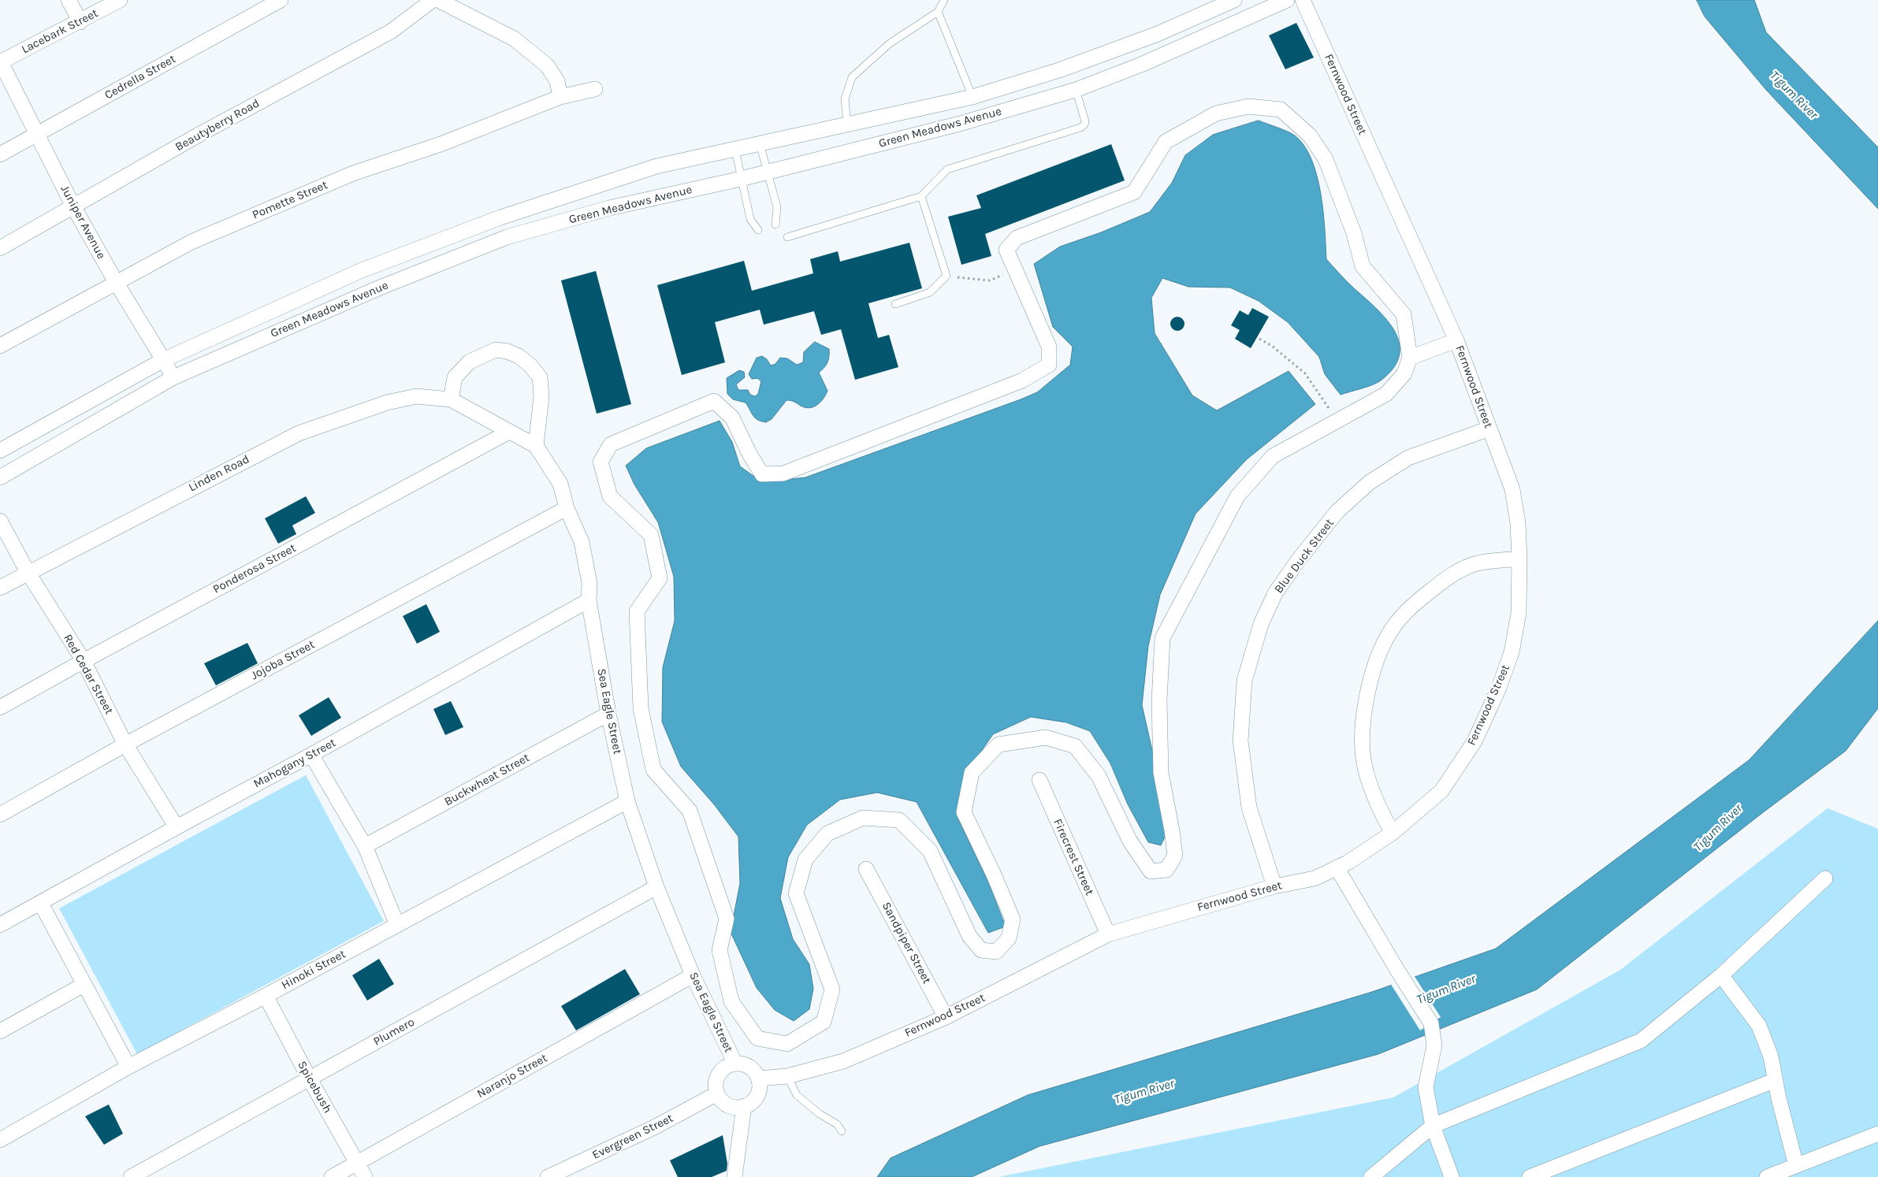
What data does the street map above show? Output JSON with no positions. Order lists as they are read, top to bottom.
{
  "streets": {
    "street": [
      "Lacebark Street",
      "Cedrella Street",
      "Fernwood Street",
      "Beautyberry Road",
      "Green Meadows Avenue",
      "Pomette Street",
      "Juniper Avenue",
      "Linden Road",
      "Blue Duck Street",
      "Ponderosa Street",
      "Jojoba Street",
      "Red Cedar Street",
      "Sea Eagle Street",
      "Mahogany Street",
      "Buckwheat Street",
      "Firecrest Street",
      "Sandpiper Street",
      "Hinoki Street",
      "Plumero",
      "Naranjo Street",
      "Spicebush",
      "Evergreen Street"
    ]
  },
  "crossings": [
    ["Lacebark Street", "Juniper Avenue"],
    ["Cedrella Street", "Juniper Avenue"],
    ["Fernwood Street", "Blue Duck Street"],
    ["Fernwood Street", "Sea Eagle Street"],
    ["Fernwood Street", "Firecrest Street"],
    ["Fernwood Street", "Sandpiper Street"],
    ["Fernwood Street", "Evergreen Street"],
    ["Beautyberry Road", "Juniper Avenue"],
    ["Green Meadows Avenue", "Juniper Avenue"],
    ["Pomette Street", "Juniper Avenue"],
    ["Linden Road", "Red Cedar Street"],
    ["Linden Road", "Sea Eagle Street"],
    ["Ponderosa Street", "Red Cedar Street"],
    ["Ponderosa Street", "Sea Eagle Street"],
    ["Jojoba Street", "Red Cedar Street"],
    ["Jojoba Street", "Sea Eagle Street"],
    ["Red Cedar Street", "Mahogany Street"],
    ["Sea Eagle Street", "Mahogany Street"],
    ["Sea Eagle Street", "Buckwheat Street"],
    ["Sea Eagle Street", "Hinoki Street"],
    ["Sea Eagle Street", "Plumero"],
    ["Sea Eagle Street", "Naranjo Street"],
    ["Sea Eagle Street", "Evergreen Street"],
    ["Hinoki Street", "Spicebush"],
    ["Plumero", "Spicebush"],
    ["Naranjo Street", "Spicebush"]
  ],
  "water": ["Tigum River"]
}
